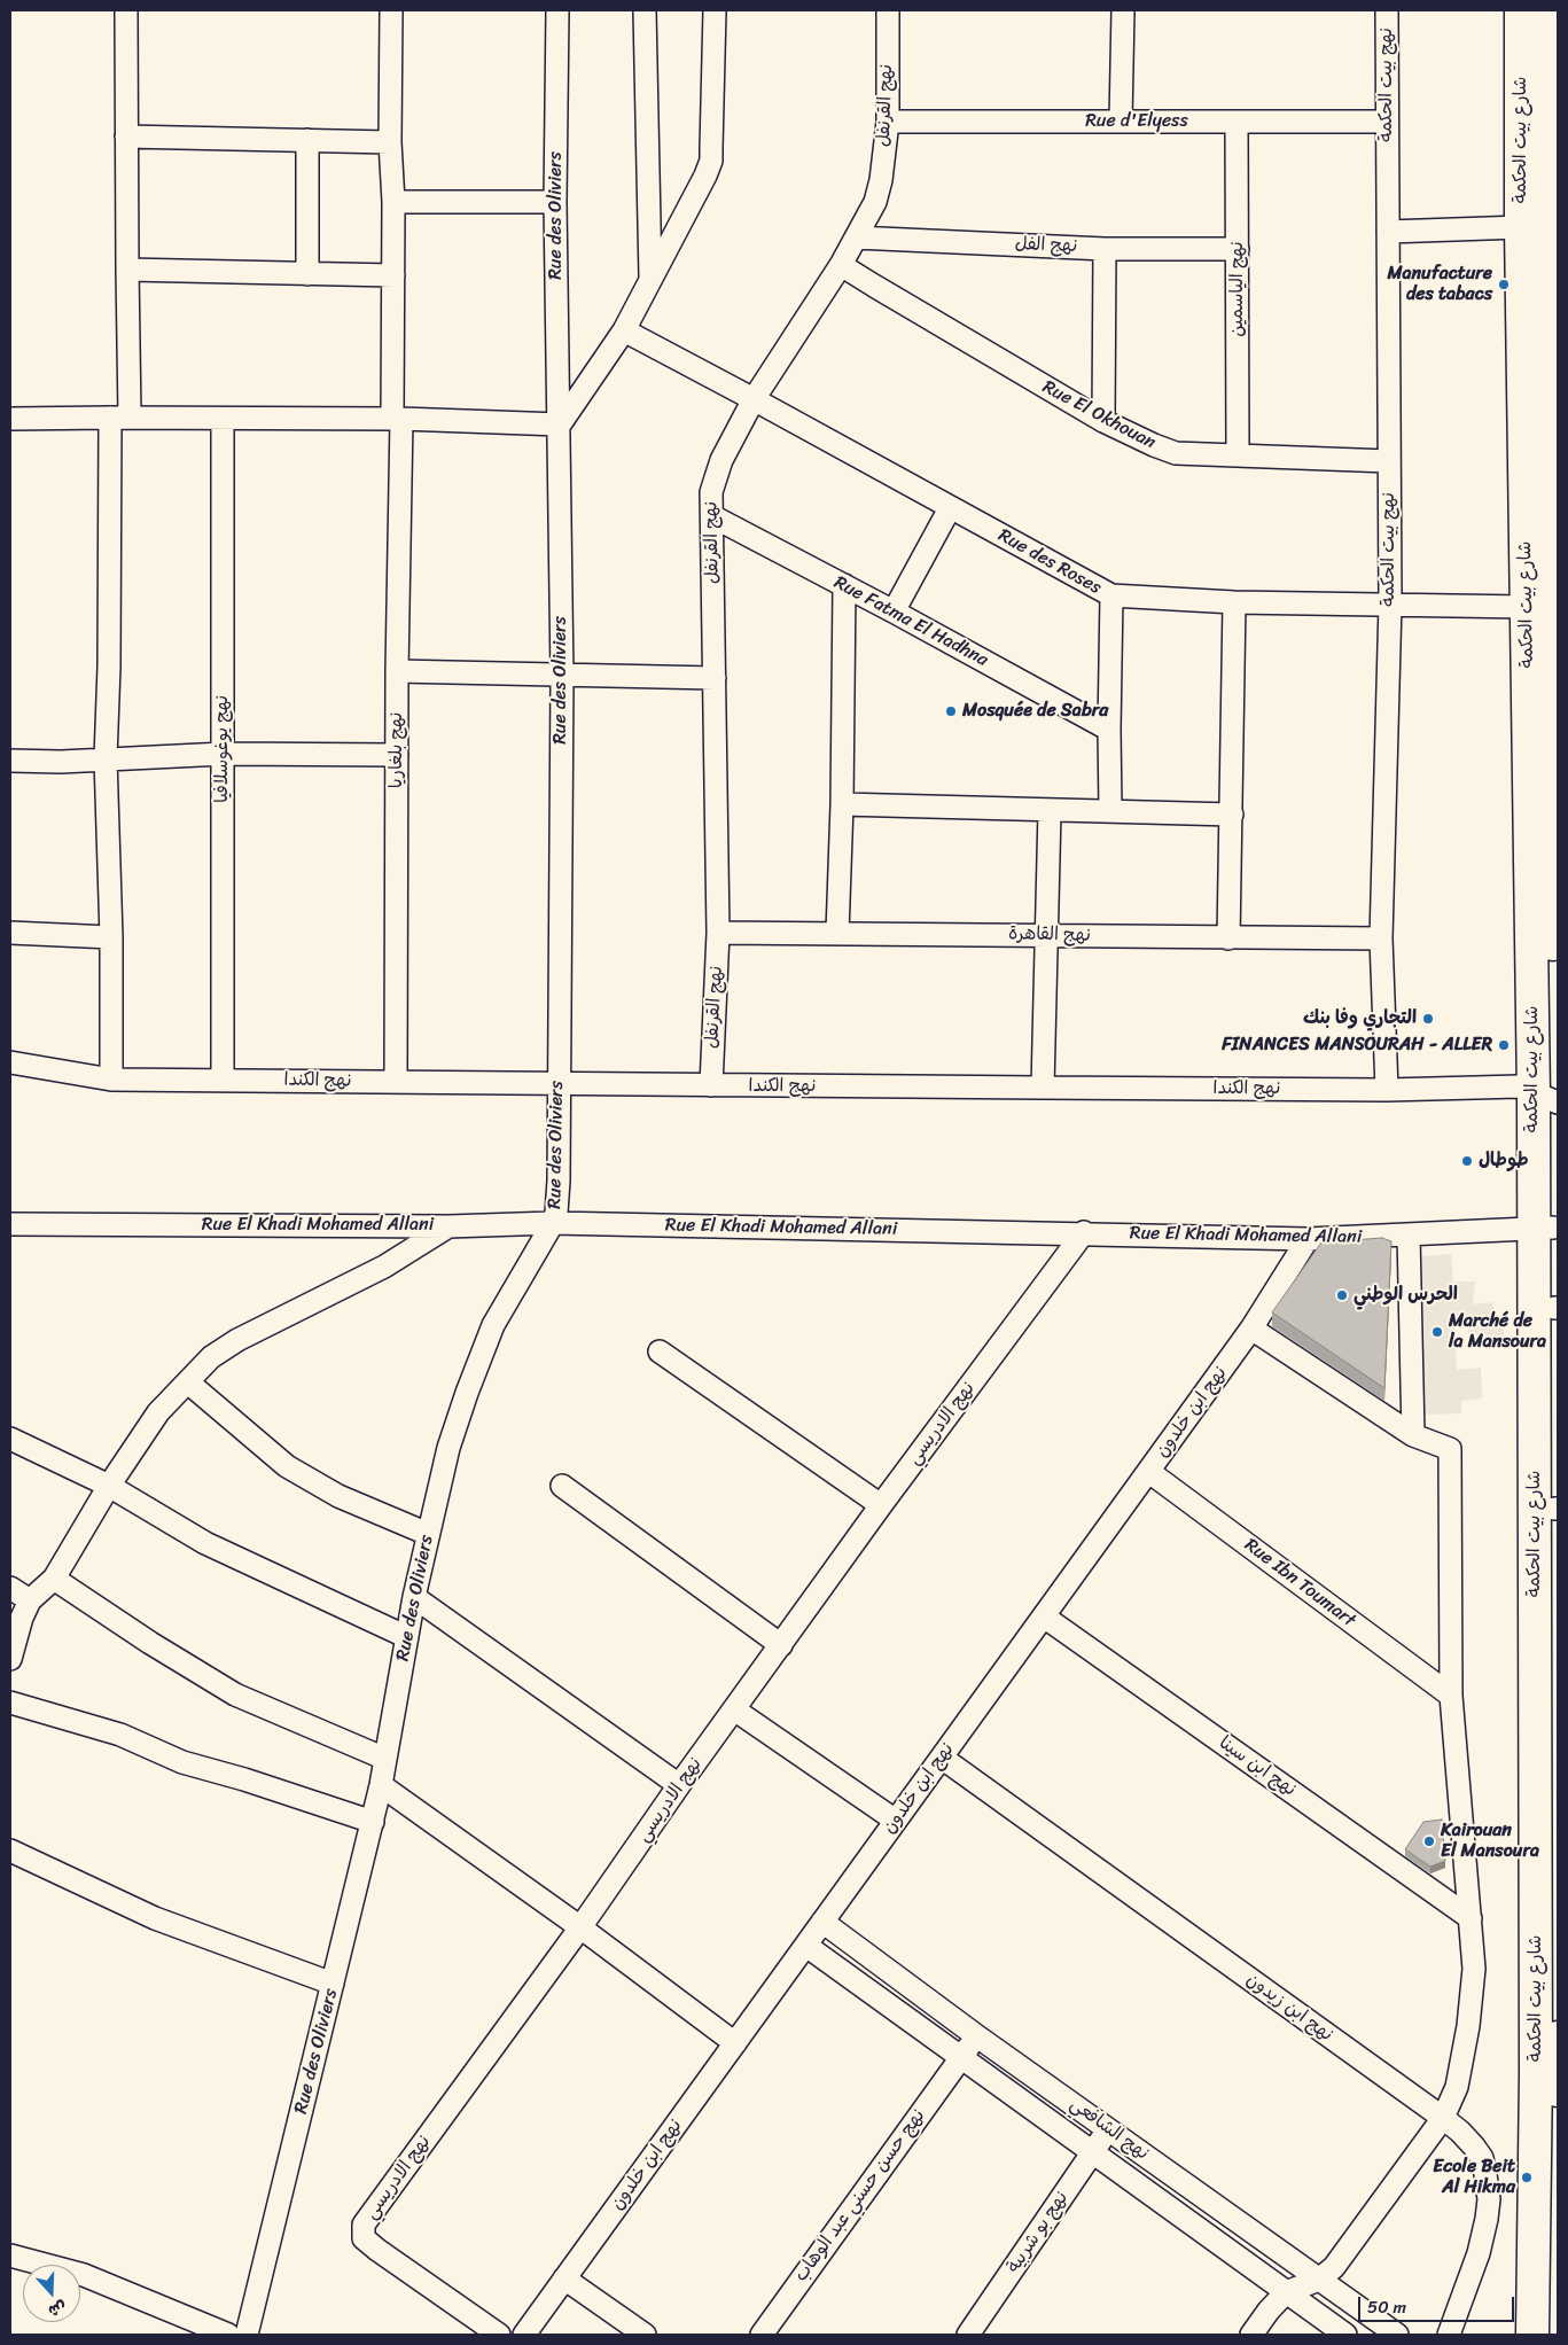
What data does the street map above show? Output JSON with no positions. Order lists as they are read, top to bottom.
{
  "streets": {
    "main road": ["شارع بيت الحكمة"],
    "street": [
      "نهج بيت الحكمة",
      "نهج القرنفل",
      "Rue d'Elyess",
      "Rue des Oliviers",
      "نهج الفل",
      "نهج الياسمين",
      "Rue El Okhouan",
      "Rue des Roses",
      "Rue Fatma El Hadhna",
      "نهج يوغوسلافيا",
      "نهج بلغاريا",
      "نهج القاهرة",
      "نهج الكندا",
      "Rue El Khadi Mohamed Allani",
      "نهج ابن خلدون",
      "نهج الادريسي",
      "Rue Ibn Toumart",
      "نهج ابن سينا",
      "نهج ابن زيدون",
      "نهج الشافعي",
      "نهج حسن حسني عبد الوهاب",
      "نهج بو شربية"
    ]
  },
  "crossings": [
    ["نهج بيت الحكمة", "Rue d'Elyess"],
    ["نهج بيت الحكمة", "Rue El Okhouan"],
    ["نهج بيت الحكمة", "Rue des Roses"],
    ["نهج بيت الحكمة", "نهج القاهرة"],
    ["نهج بيت الحكمة", "نهج الكندا"],
    ["نهج القرنفل", "Rue d'Elyess"],
    ["نهج القرنفل", "نهج الفل"],
    ["نهج القرنفل", "Rue El Okhouan"],
    ["نهج القرنفل", "Rue des Roses"],
    ["نهج القرنفل", "Rue Fatma El Hadhna"],
    ["نهج القرنفل", "نهج القاهرة"],
    ["نهج القرنفل", "نهج الكندا"],
    ["Rue d'Elyess", "نهج الياسمين"],
    ["شارع بيت الحكمة", "Rue des Roses"],
    ["شارع بيت الحكمة", "نهج الكندا"],
    ["شارع بيت الحكمة", "Rue El Khadi Mohamed Allani"],
    ["Rue des Oliviers", "نهج الكندا"],
    ["Rue des Oliviers", "Rue El Khadi Mohamed Allani"],
    ["نهج الفل", "نهج الياسمين"],
    ["نهج الياسمين", "Rue El Okhouan"],
    ["نهج يوغوسلافيا", "نهج الكندا"],
    ["نهج بلغاريا", "نهج الكندا"],
    ["Rue El Khadi Mohamed Allani", "نهج ابن خلدون"],
    ["Rue El Khadi Mohamed Allani", "نهج الادريسي"],
    ["نهج ابن خلدون", "Rue Ibn Toumart"],
    ["نهج ابن خلدون", "نهج ابن سينا"],
    ["نهج ابن خلدون", "نهج ابن زيدون"],
    ["نهج ابن خلدون", "نهج الشافعي"],
    ["نهج الشافعي", "نهج حسن حسني عبد الوهاب"],
    ["نهج الشافعي", "نهج بو شربية"]
  ],
  "places": [
    "Manufacture des tabacs",
    "Mosquée de Sabra",
    "التجاري وفا بنك",
    "FINANCES MANSOURAH - ALLER",
    "طوطال",
    "الحرس الوطني",
    "Marché de la Mansoura",
    "Kairouan El Mansoura",
    "Ecole Beit Al Hikma"
  ],
  "scale_bar": "50 m",
  "north": "bottom"
}
